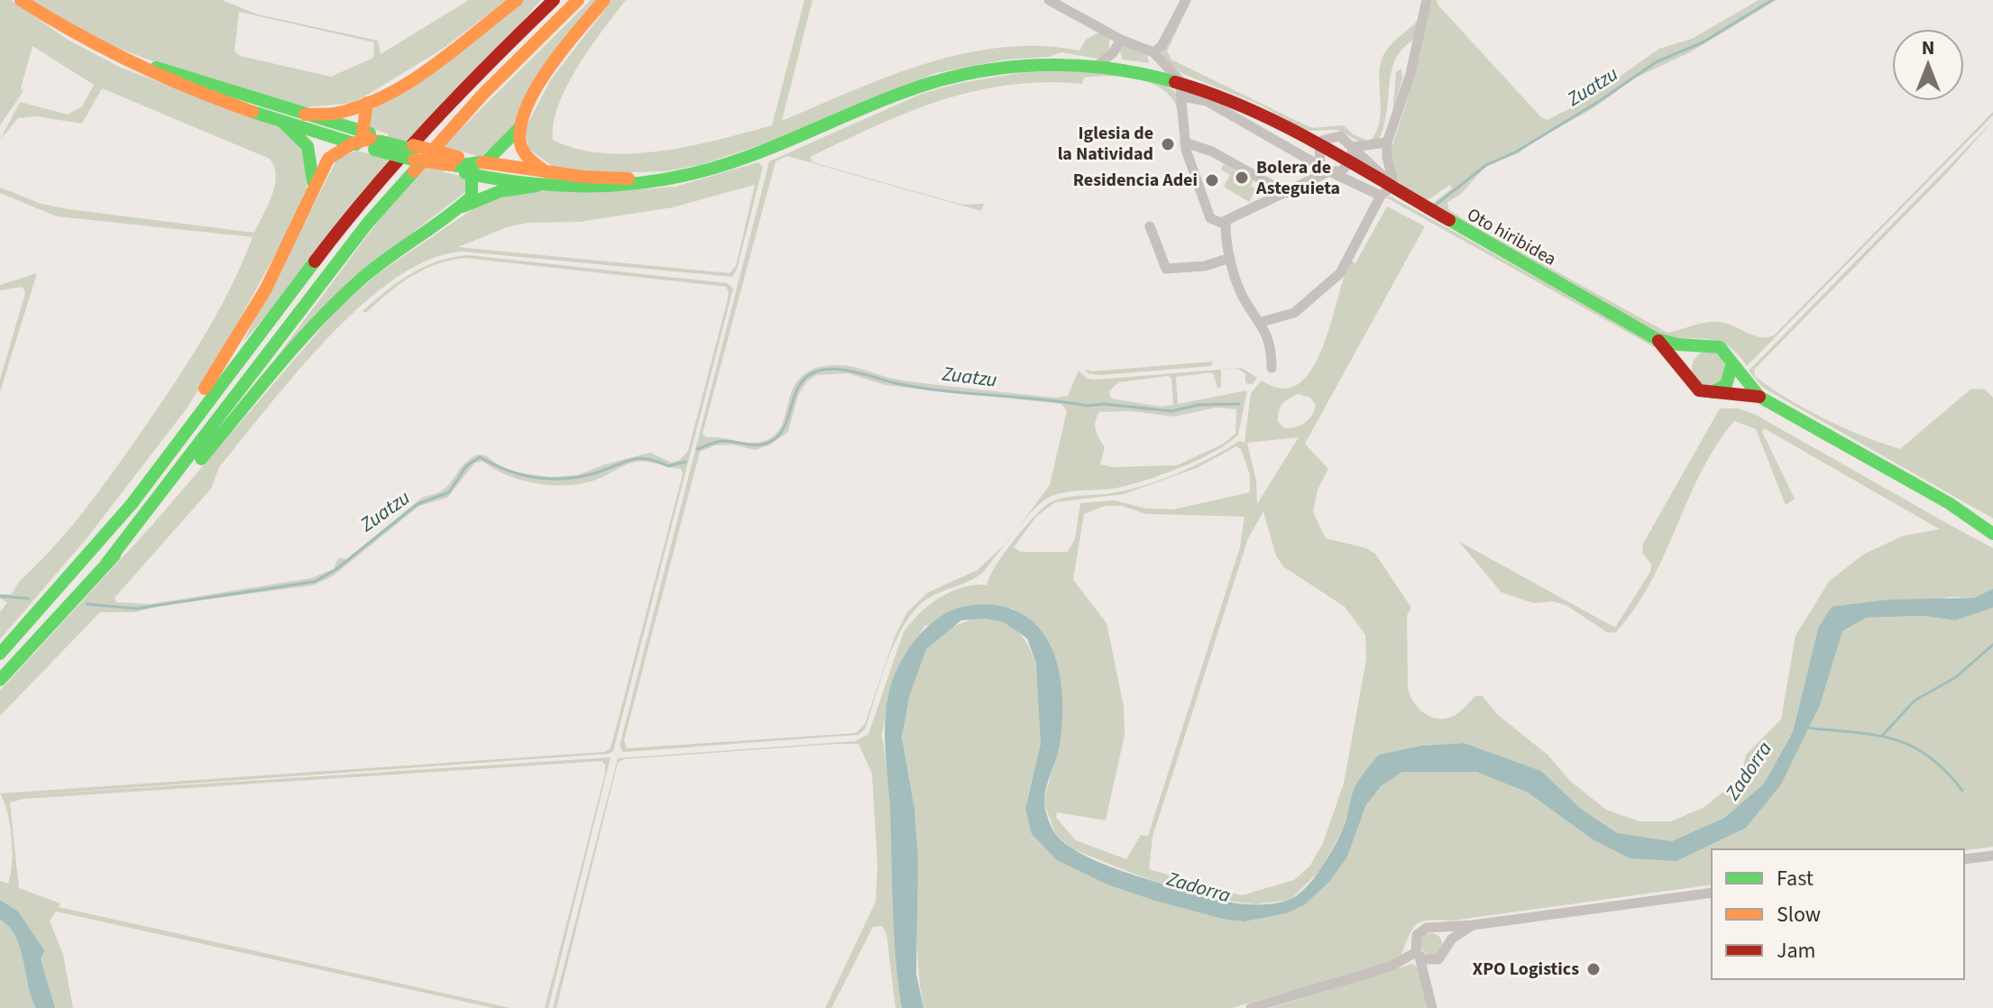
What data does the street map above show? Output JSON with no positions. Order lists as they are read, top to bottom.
{
  "streets": {
    "main road": ["Oto hiribidea"]
  },
  "water": ["Zuatzu", "Zadorra"],
  "places": [
    "Iglesia de la Natividad",
    "Bolera de Asteguieta",
    "Residencia Adei",
    "XPO Logistics"
  ],
  "legend": ["Fast", "Slow", "Jam"],
  "north": "top"
}
